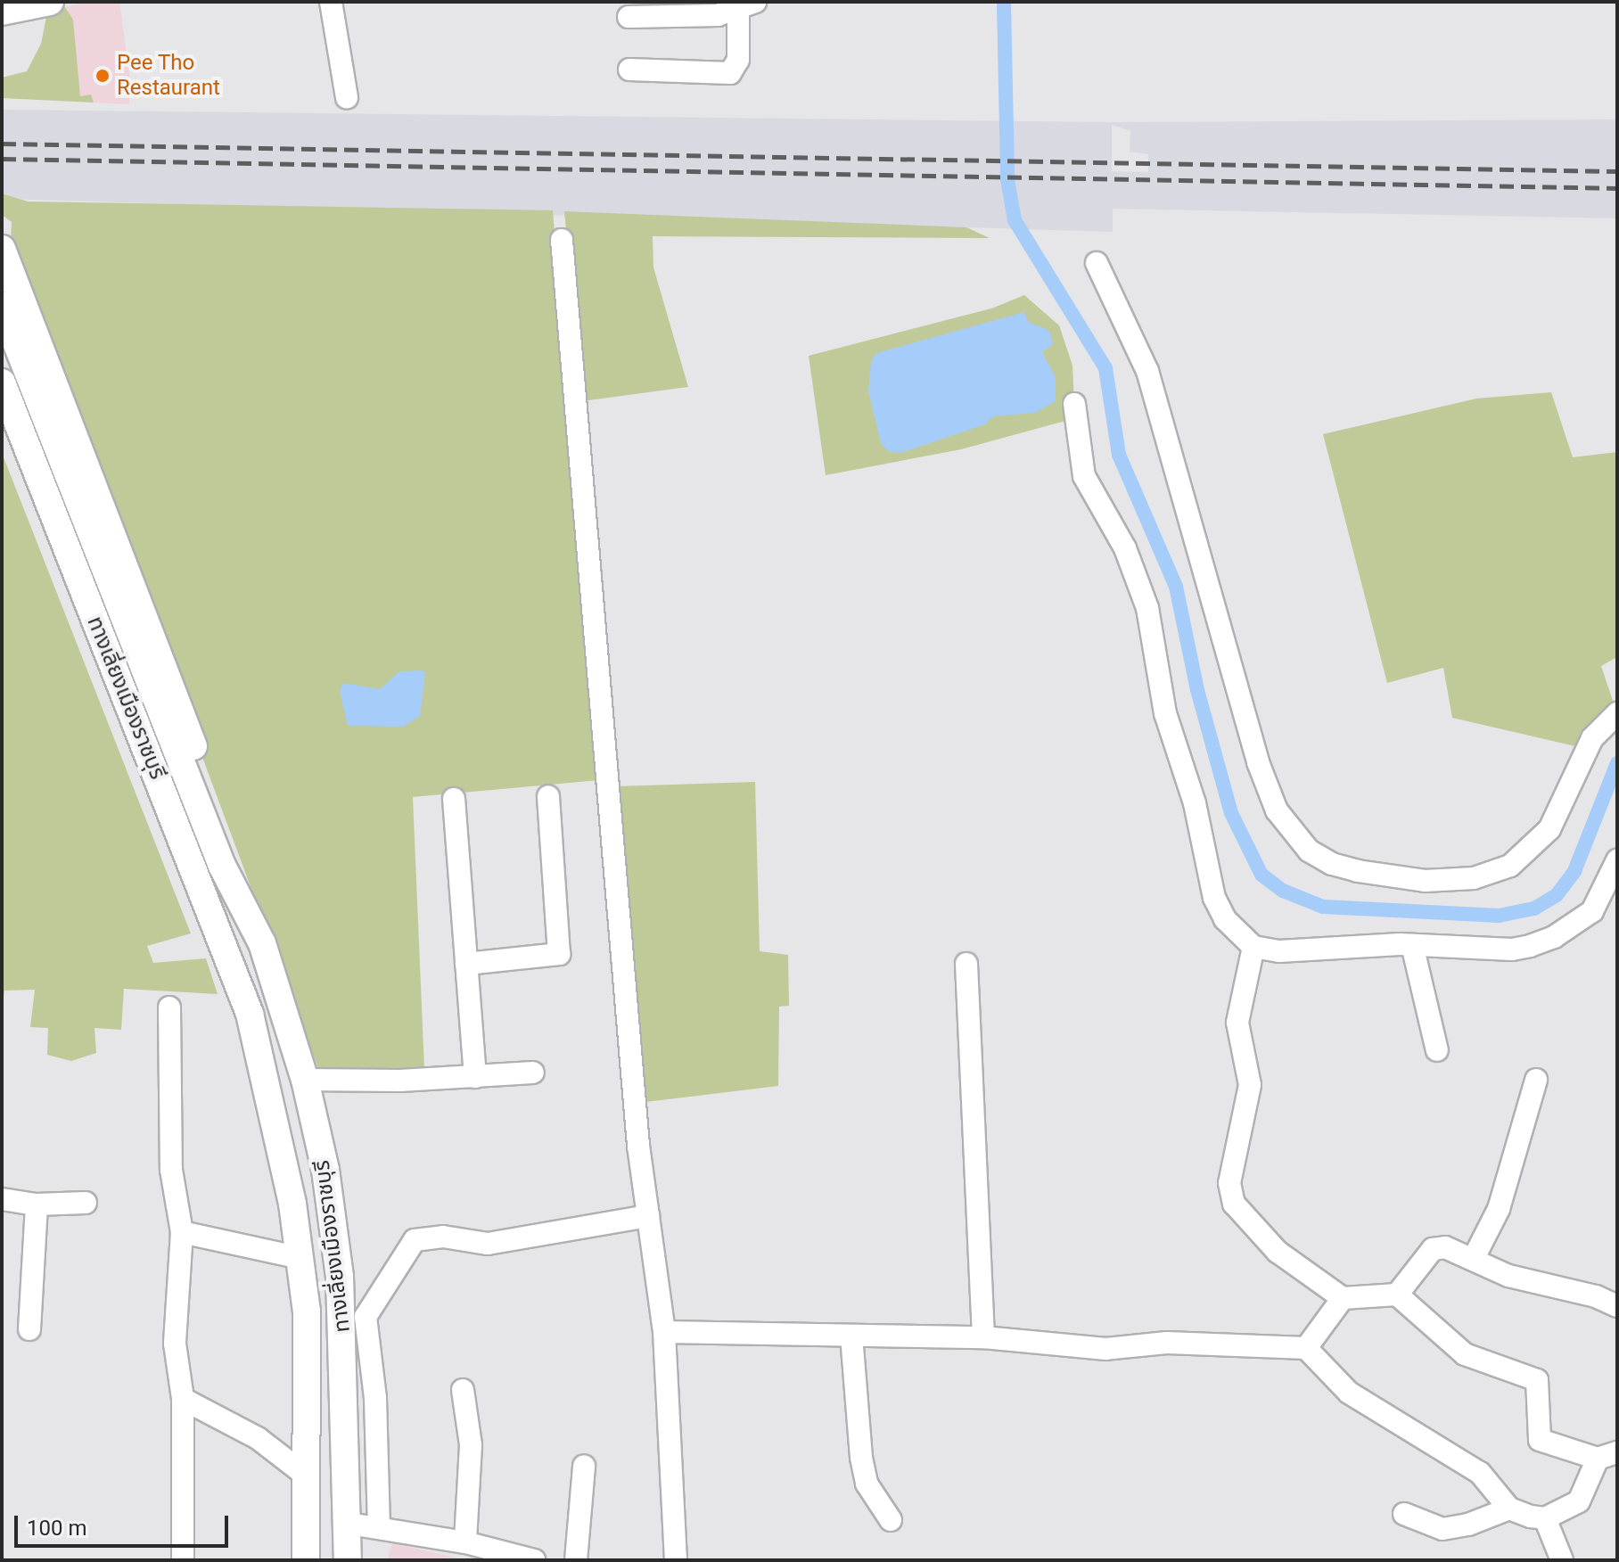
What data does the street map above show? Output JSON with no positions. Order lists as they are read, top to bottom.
{
  "streets": {
    "main road": ["ทางเลี่ยงเมืองราชบุรี"]
  },
  "places": ["Pee Tho Restaurant"],
  "scale_bar": "100 m"
}
